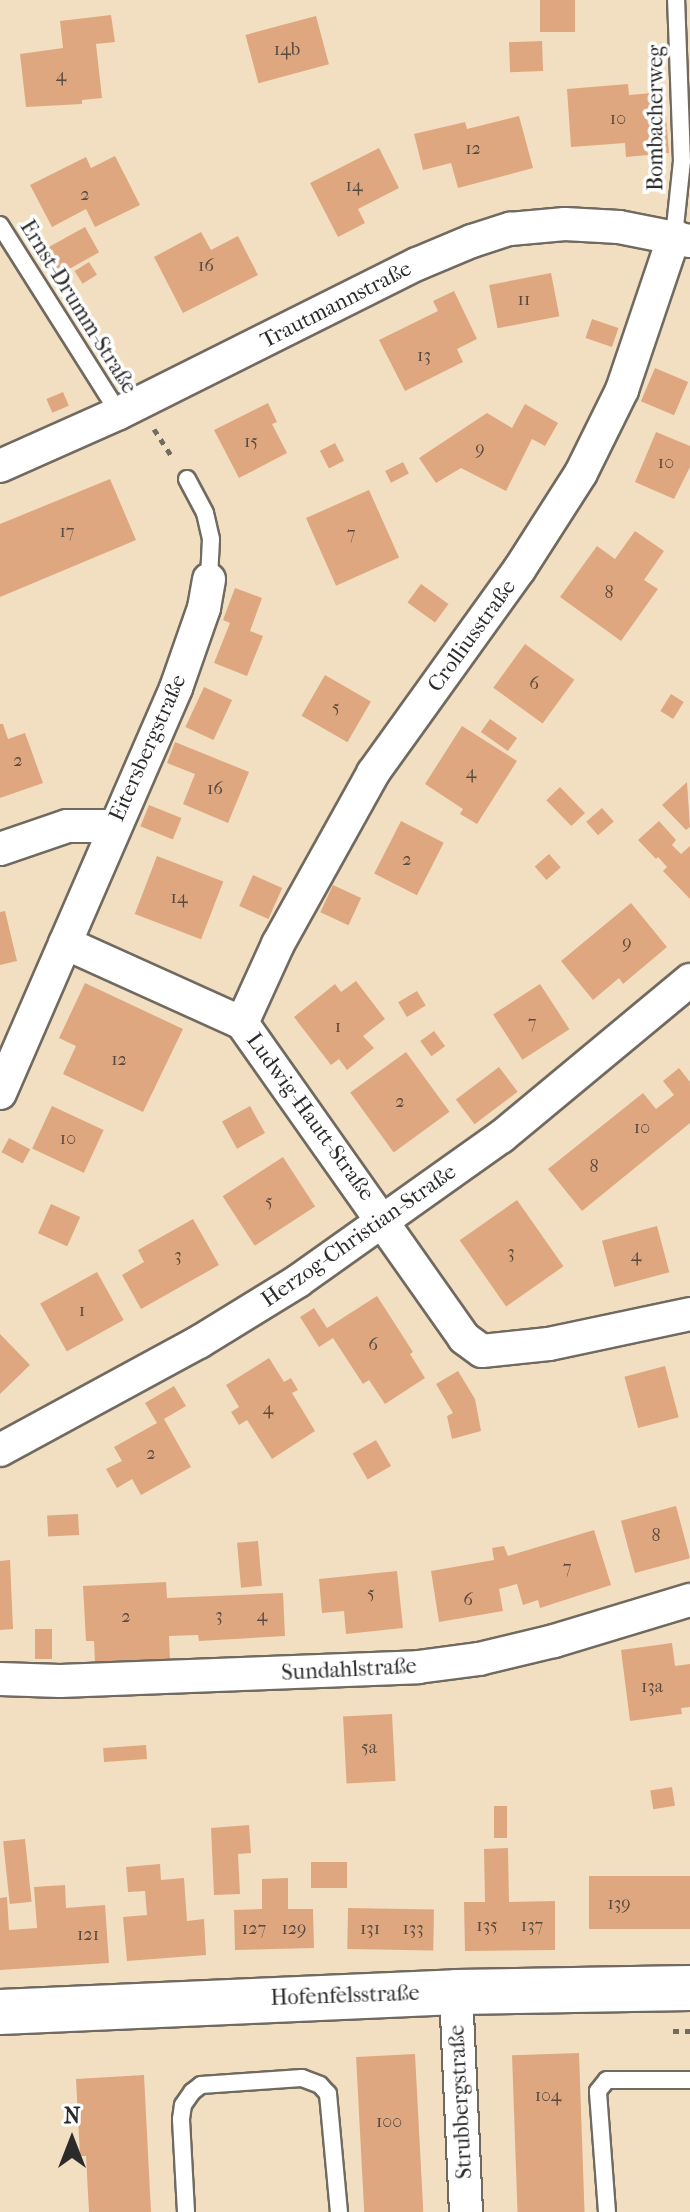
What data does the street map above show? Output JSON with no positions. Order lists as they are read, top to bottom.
{
  "streets": {
    "main road": ["Hofenfelsstraße"],
    "street": [
      "Trautmannstraße",
      "Crolliusstraße",
      "Eitersbergstraße",
      "Ludwig-Hautt-Straße",
      "Herzog-Christian-Straße",
      "Sundahlstraße",
      "Strubbergstraße"
    ],
    "lane": ["Bombacherweg", "Ernst-Drumm-Straße"]
  },
  "crossings": [
    ["Bombacherweg", "Trautmannstraße"],
    ["Bombacherweg", "Crolliusstraße"],
    ["Trautmannstraße", "Ernst-Drumm-Straße"],
    ["Trautmannstraße", "Crolliusstraße"],
    ["Crolliusstraße", "Ludwig-Hautt-Straße"],
    ["Eitersbergstraße", "Ludwig-Hautt-Straße"],
    ["Ludwig-Hautt-Straße", "Herzog-Christian-Straße"],
    ["Hofenfelsstraße", "Strubbergstraße"]
  ],
  "house_numbers": [
    "14b",
    "4",
    "10",
    "12",
    "14",
    "2",
    "16",
    "11",
    "13",
    "15",
    "9",
    "10",
    "17",
    "7",
    "8",
    "6",
    "5",
    "2",
    "4",
    "16",
    "2",
    "14",
    "9",
    "7",
    "1",
    "12",
    "2",
    "10",
    "10",
    "8",
    "5",
    "3",
    "3",
    "4",
    "1",
    "6",
    "4",
    "2",
    "8",
    "7",
    "5",
    "6",
    "3",
    "4",
    "2",
    "13a",
    "5a",
    "139",
    "135",
    "137",
    "127",
    "129",
    "131",
    "133",
    "121",
    "104",
    "100"
  ],
  "north": "top"
}
